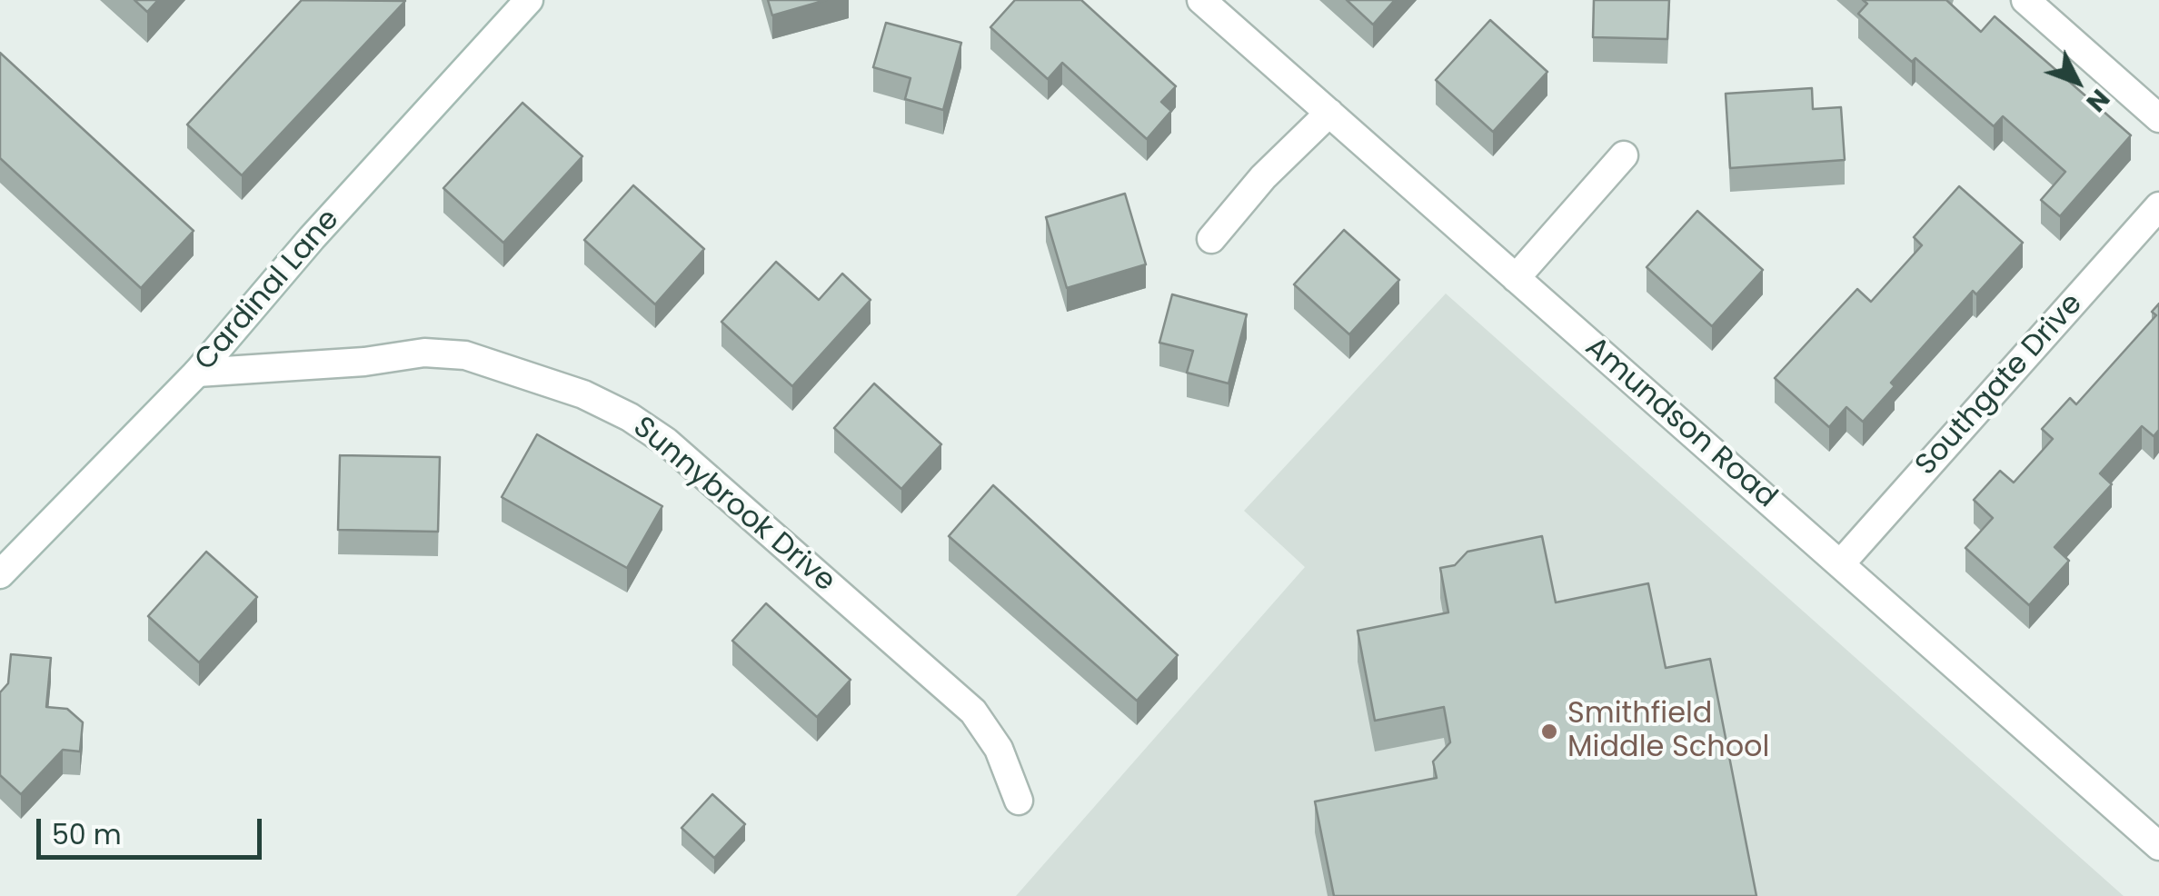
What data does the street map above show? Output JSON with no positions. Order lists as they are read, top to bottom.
{
  "streets": {
    "street": [
      "Cardinal Lane",
      "Southgate Drive",
      "Amundson Road",
      "Sunnybrook Drive"
    ]
  },
  "crossings": [
    ["Cardinal Lane", "Sunnybrook Drive"],
    ["Southgate Drive", "Amundson Road"]
  ],
  "places": ["Smithfield Middle School"],
  "scale_bar": "50 m",
  "north": "bottom right"
}
